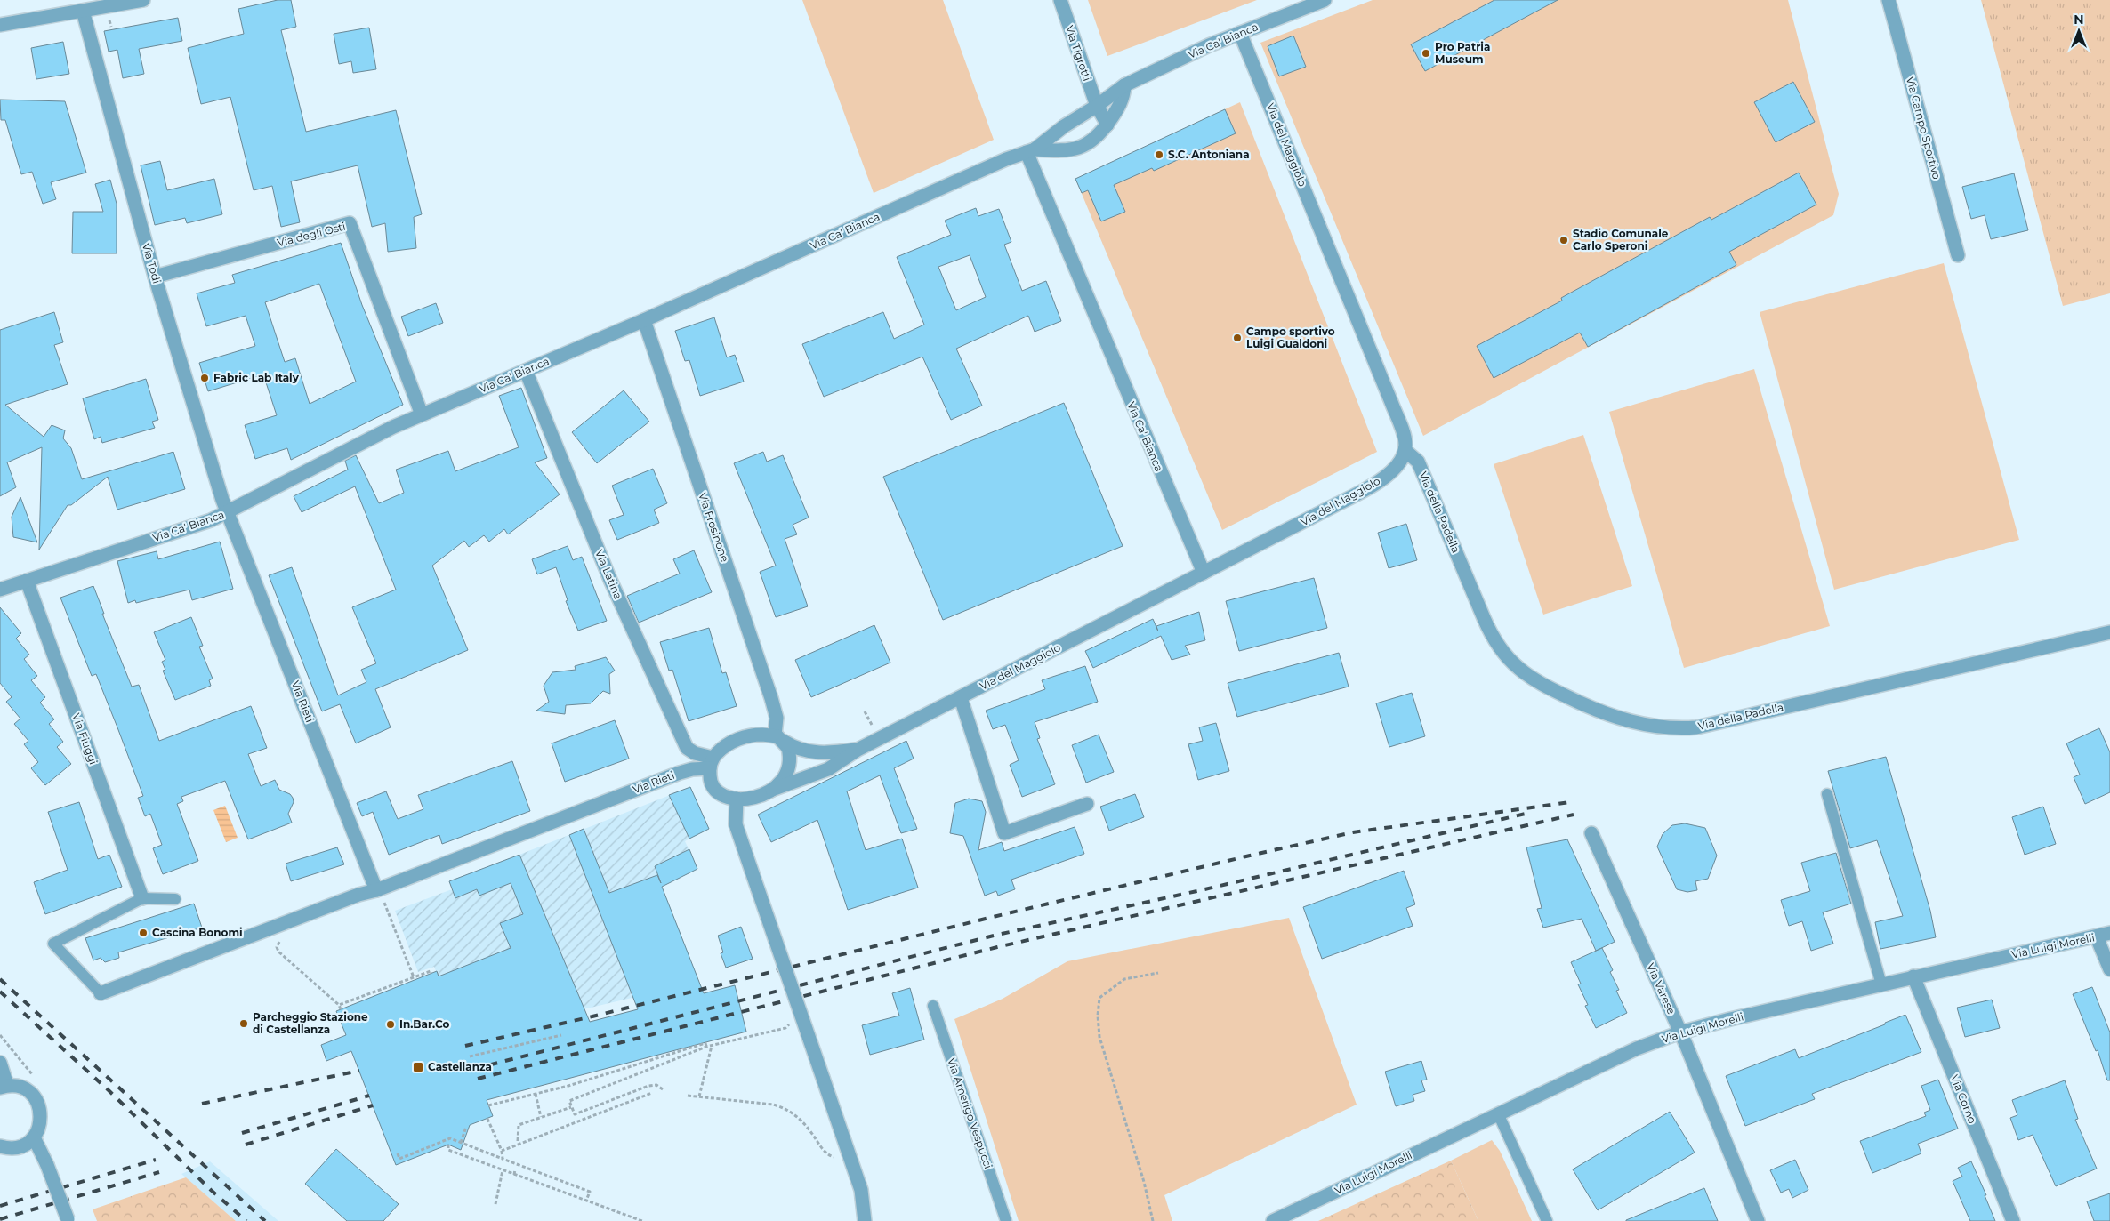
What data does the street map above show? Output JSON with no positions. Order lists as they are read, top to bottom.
{
  "streets": {
    "street": [
      "Via Ca' Bianca",
      "Via Tigrotti",
      "Via Campo Sportivo",
      "Via del Maggiolo",
      "Via degli Osti",
      "Via Todi",
      "Via della Padella",
      "Via Frosinone",
      "Via Latina",
      "Via Rieti",
      "Via Fiuggi",
      "Via Luigi Morelli",
      "Via Varese",
      "Via Como"
    ],
    "lane": ["Via Amerigo Vespucci"]
  },
  "crossings": [
    ["Via Ca' Bianca", "Via Tigrotti"],
    ["Via Ca' Bianca", "Via del Maggiolo"],
    ["Via Ca' Bianca", "Via degli Osti"],
    ["Via Ca' Bianca", "Via Todi"],
    ["Via Ca' Bianca", "Via Frosinone"],
    ["Via Ca' Bianca", "Via Latina"],
    ["Via Ca' Bianca", "Via Rieti"],
    ["Via Ca' Bianca", "Via Fiuggi"],
    ["Via del Maggiolo", "Via della Padella"],
    ["Via del Maggiolo", "Via Frosinone"],
    ["Via del Maggiolo", "Via Latina"],
    ["Via del Maggiolo", "Via Rieti"],
    ["Via degli Osti", "Via Todi"],
    ["Via Todi", "Via Rieti"],
    ["Via Frosinone", "Via Latina"],
    ["Via Frosinone", "Via Rieti"],
    ["Via Latina", "Via Rieti"],
    ["Via Luigi Morelli", "Via Varese"],
    ["Via Luigi Morelli", "Via Como"]
  ],
  "places": {
    "other": [
      "Pro Patria Museum",
      "S.C. Antoniana",
      "Stadio Comunale Carlo Speroni",
      "Campo sportivo Luigi Gualdoni",
      "Fabric Lab Italy",
      "Cascina Bonomi",
      "Parcheggio Stazione di Castellanza",
      "In.Bar.Co"
    ],
    "transit": ["Castellanza"]
  },
  "north": "top"
}
